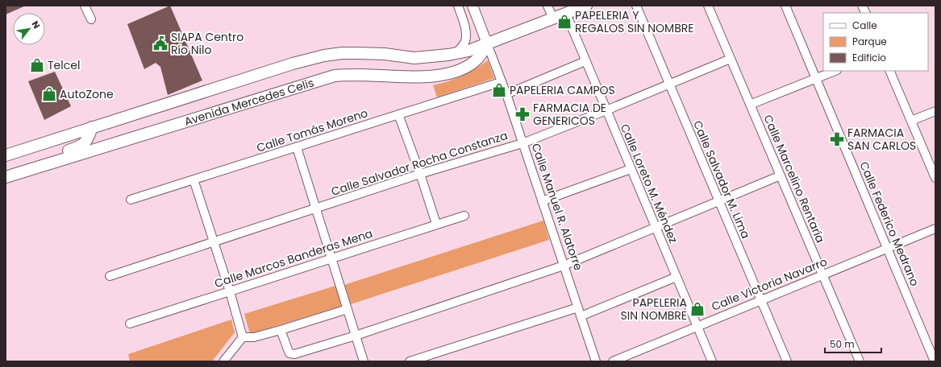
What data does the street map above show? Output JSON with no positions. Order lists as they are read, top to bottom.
{
  "streets": {
    "main road": ["Avenida Mercedes Celis"],
    "street": [
      "Calle Tomás Moreno",
      "Calle Salvador Rocha Constanza",
      "Calle Marcelino Rentaría",
      "Calle Salvador M. Lima",
      "Calle Loreto M. Méndez",
      "Calle Manuel R. Alatorre",
      "Calle Federico Medrano",
      "Calle Marcos Banderas Mena",
      "Calle Victoria Navarro"
    ]
  },
  "crossings": [
    ["Avenida Mercedes Celis", "Calle Loreto M. Méndez"],
    ["Avenida Mercedes Celis", "Calle Manuel R. Alatorre"],
    ["Calle Tomás Moreno", "Calle Manuel R. Alatorre"],
    ["Calle Salvador Rocha Constanza", "Calle Marcelino Rentaría"],
    ["Calle Salvador Rocha Constanza", "Calle Salvador M. Lima"],
    ["Calle Salvador Rocha Constanza", "Calle Loreto M. Méndez"],
    ["Calle Salvador Rocha Constanza", "Calle Manuel R. Alatorre"],
    ["Calle Marcelino Rentaría", "Calle Victoria Navarro"],
    ["Calle Salvador M. Lima", "Calle Victoria Navarro"],
    ["Calle Loreto M. Méndez", "Calle Victoria Navarro"],
    ["Calle Federico Medrano", "Calle Victoria Navarro"]
  ],
  "places": {
    "shop": [
      "PAPELERIA Y REGALOS SIN NOMBRE",
      "Telcel",
      "PAPELERIA CAMPOS",
      "AutoZone",
      "PAPELERIA SIN NOMBRE"
    ],
    "public building": ["SIAPA Centro Río Nilo"],
    "pharmacy": ["FARMACIA DE GENERICOS", "FARMACIA SAN CARLOS"]
  },
  "legend": ["Calle", "Parque", "Edificio"],
  "scale_bar": "50 m",
  "north": "top right"
}
